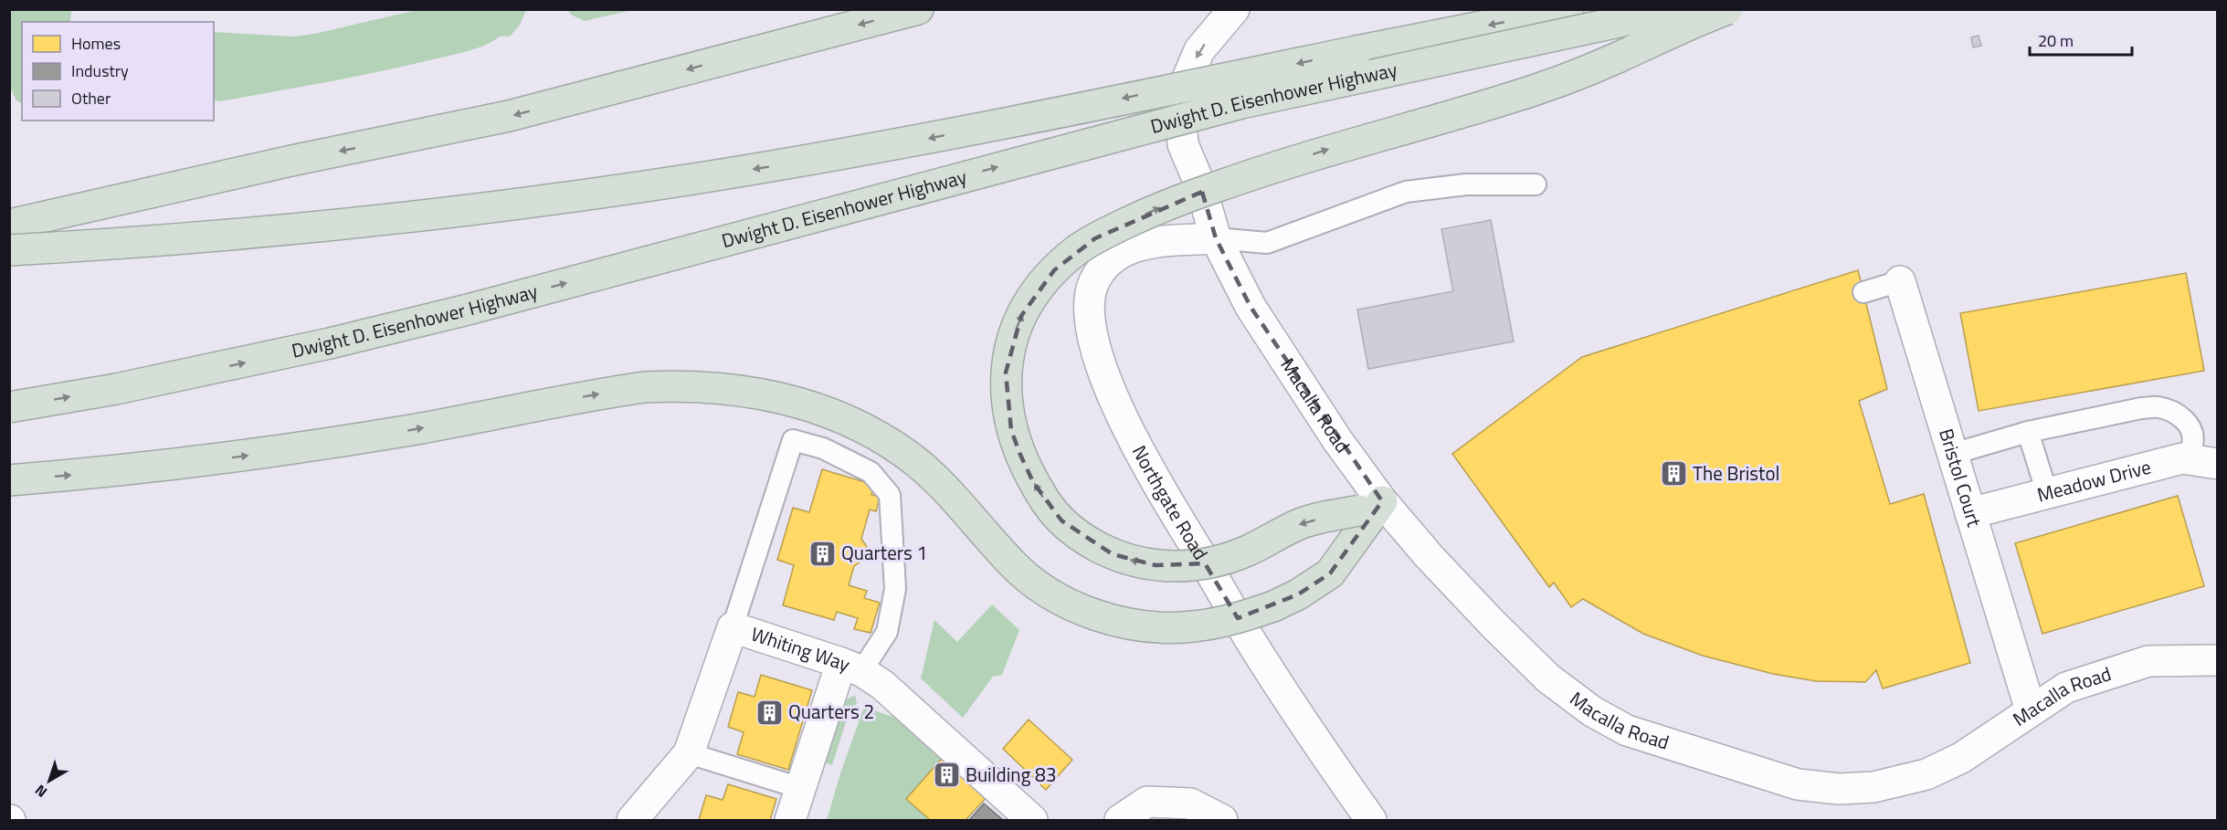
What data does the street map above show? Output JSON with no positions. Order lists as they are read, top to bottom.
{
  "streets": {
    "highway": ["Dwight D. Eisenhower Highway"],
    "street": [
      "Macalla Road",
      "Bristol Court",
      "Meadow Drive",
      "Northgate Road",
      "Whiting Way"
    ]
  },
  "crossings": [
    ["Macalla Road", "Bristol Court"],
    ["Macalla Road", "Northgate Road"],
    ["Bristol Court", "Meadow Drive"]
  ],
  "places": {
    "building": [
      "The Bristol",
      "Quarters 1",
      "Quarters 2",
      "Building 83"
    ]
  },
  "legend": ["Homes", "Industry", "Other"],
  "scale_bar": "20 m",
  "north": "bottom left"
}
